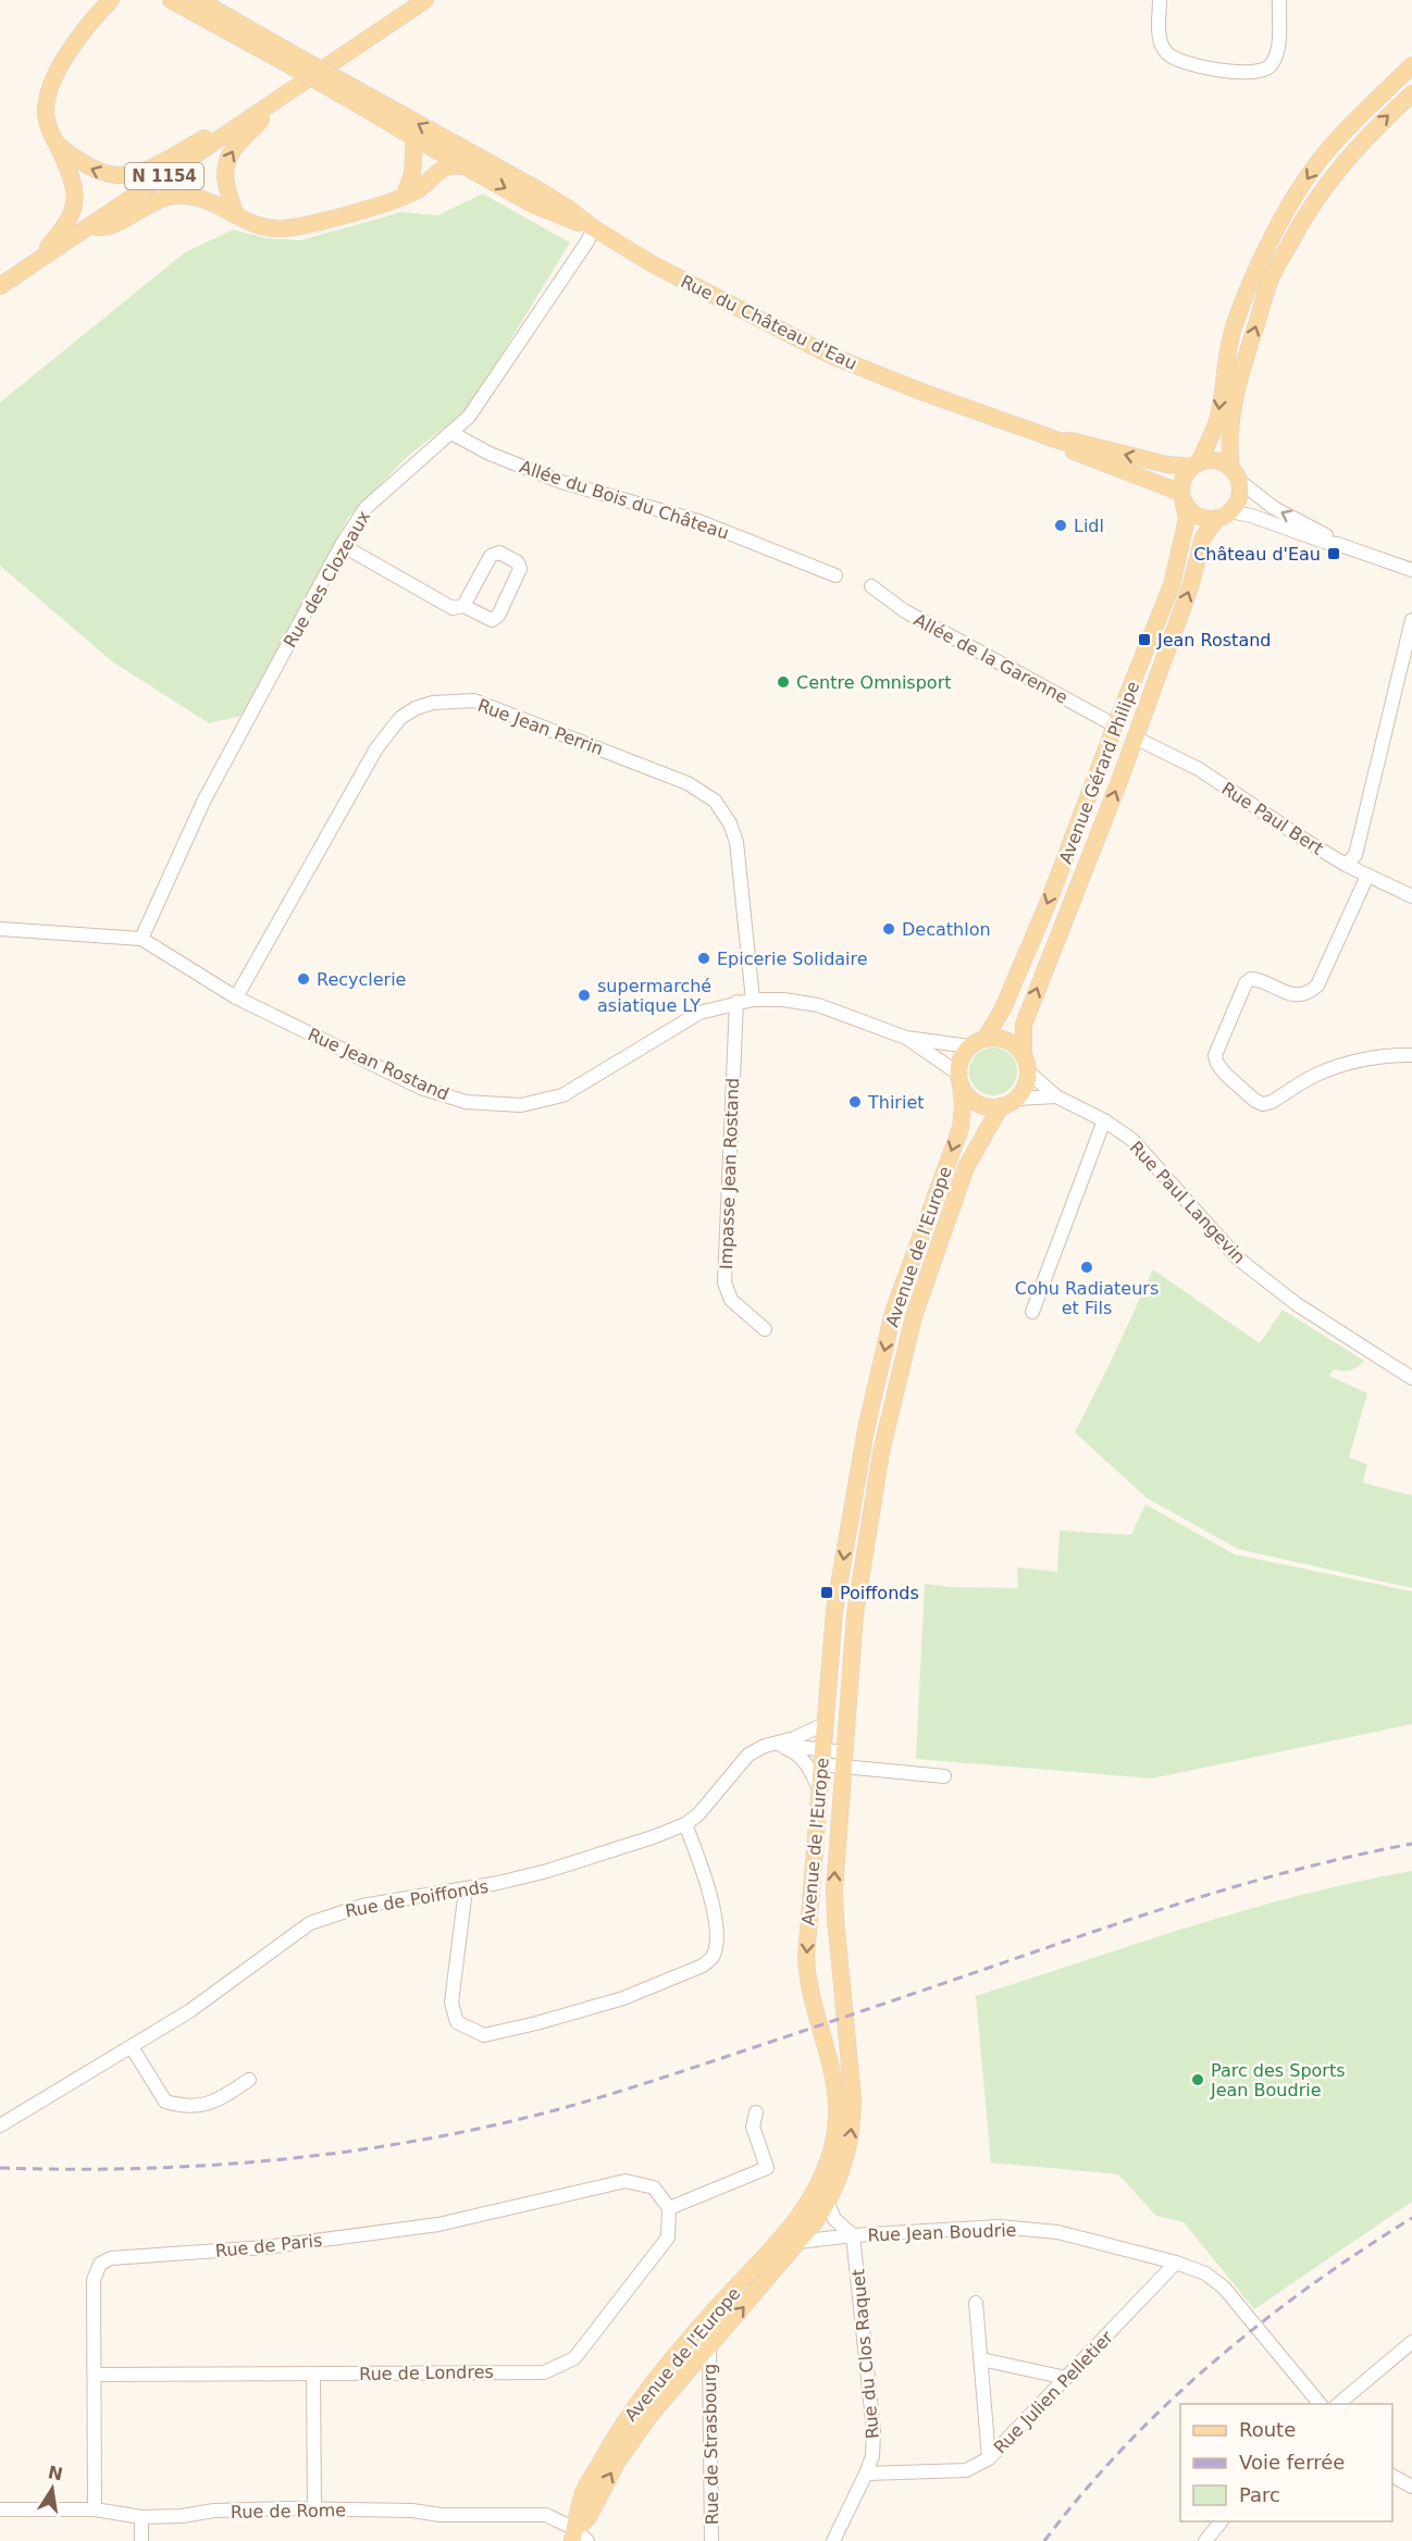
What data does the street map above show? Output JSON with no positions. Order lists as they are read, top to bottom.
{
  "streets": {
    "main road": [
      "N 1154",
      "Rue du Château d'Eau",
      "Avenue Gérard Philipe",
      "Avenue de l'Europe"
    ],
    "street": [
      "Allée du Bois du Château",
      "Rue des Clozeaux",
      "Allée de la Garenne",
      "Rue Jean Perrin",
      "Rue Paul Bert",
      "Rue Jean Rostand",
      "Impasse Jean Rostand",
      "Rue Paul Langevin",
      "Rue de Poiffonds",
      "Rue Jean Boudrie",
      "Rue de Paris",
      "Rue du Clos Raquet",
      "Rue de Londres",
      "Rue Julien Pelletier",
      "Rue de Strasbourg",
      "Rue de Rome"
    ]
  },
  "crossings": [
    ["Rue du Château d'Eau", "Rue des Clozeaux"],
    ["Rue du Château d'Eau", "Avenue Gérard Philipe"],
    ["Allée du Bois du Château", "Rue des Clozeaux"],
    ["Rue des Clozeaux", "Rue Jean Rostand"],
    ["Allée de la Garenne", "Avenue Gérard Philipe"],
    ["Rue Jean Perrin", "Rue Jean Rostand"],
    ["Avenue Gérard Philipe", "Rue Paul Bert"],
    ["Avenue Gérard Philipe", "Rue Jean Rostand"],
    ["Avenue Gérard Philipe", "Rue Paul Langevin"],
    ["Avenue Gérard Philipe", "Avenue de l'Europe"],
    ["Rue Jean Rostand", "Impasse Jean Rostand"],
    ["Rue Jean Rostand", "Rue Paul Langevin"],
    ["Rue Jean Rostand", "Avenue de l'Europe"],
    ["Rue Paul Langevin", "Avenue de l'Europe"],
    ["Avenue de l'Europe", "Rue de Poiffonds"],
    ["Avenue de l'Europe", "Rue Jean Boudrie"],
    ["Avenue de l'Europe", "Rue de Strasbourg"],
    ["Avenue de l'Europe", "Rue de Rome"],
    ["Rue Jean Boudrie", "Rue du Clos Raquet"],
    ["Rue Jean Boudrie", "Rue Julien Pelletier"],
    ["Rue de Paris", "Rue de Londres"],
    ["Rue de Paris", "Rue de Rome"],
    ["Rue du Clos Raquet", "Rue Julien Pelletier"]
  ],
  "places": {
    "other": [
      "Lidl",
      "Centre Omnisport",
      "Decathlon",
      "Epicerie Solidaire",
      "Recyclerie",
      "supermarché asiatique LY",
      "Thiriet",
      "Cohu Radiateurs et Fils",
      "Parc des Sports Jean Boudrie"
    ],
    "transit": ["Château d'Eau", "Jean Rostand", "Poiffonds"]
  },
  "legend": ["Route", "Voie ferrée", "Parc"],
  "north": "top"
}
